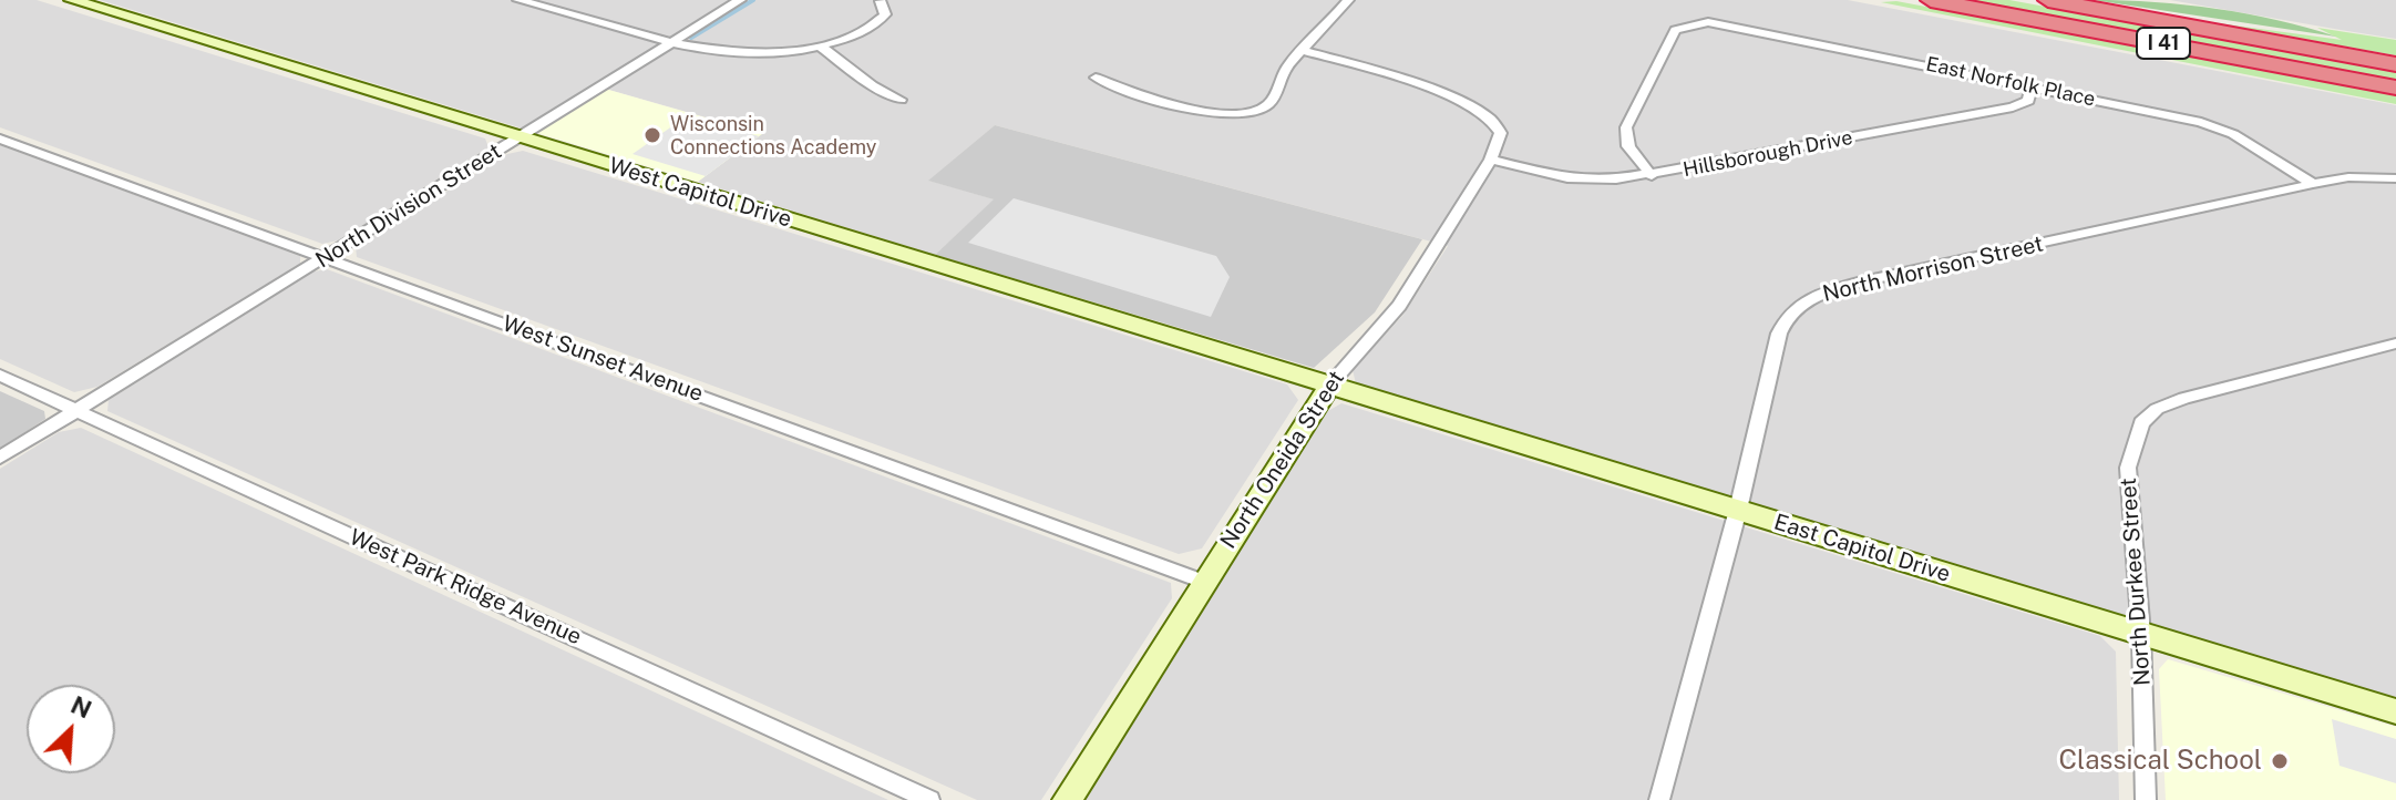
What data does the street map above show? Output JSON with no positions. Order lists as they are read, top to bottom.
{
  "streets": {
    "highway": ["I 41"],
    "street": [
      "East Norfolk Place",
      "Hillsborough Drive",
      "West Capitol Drive",
      "North Division Street",
      "North Morrison Street",
      "West Sunset Avenue",
      "North Oneida Street",
      "East Capitol Drive",
      "North Durkee Street",
      "West Park Ridge Avenue"
    ]
  },
  "crossings": [
    ["East Norfolk Place", "Hillsborough Drive"],
    ["East Norfolk Place", "North Morrison Street"],
    ["Hillsborough Drive", "North Oneida Street"],
    ["West Capitol Drive", "North Division Street"],
    ["West Capitol Drive", "North Oneida Street"],
    ["West Capitol Drive", "East Capitol Drive"],
    ["North Division Street", "West Sunset Avenue"],
    ["North Division Street", "West Park Ridge Avenue"],
    ["North Morrison Street", "East Capitol Drive"],
    ["West Sunset Avenue", "North Oneida Street"],
    ["North Oneida Street", "East Capitol Drive"],
    ["East Capitol Drive", "North Durkee Street"]
  ],
  "places": ["Wisconsin Connections Academy", "Classical School"],
  "north": "top right"
}
